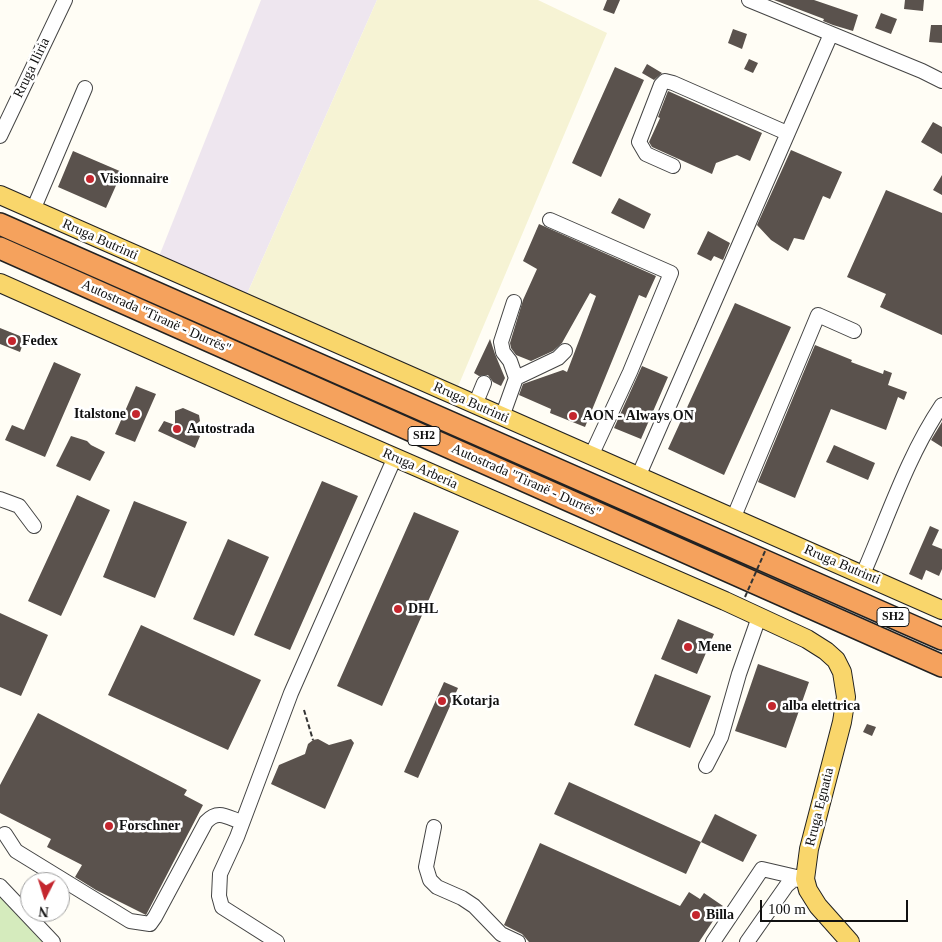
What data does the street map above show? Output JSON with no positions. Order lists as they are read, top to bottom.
{
  "streets": {
    "highway": ["Autostrada \"Tiranë - Durrës\"", "SH2"],
    "main road": ["Rruga Butrinti", "Rruga Arberia", "Rruga Egnatia"],
    "street": ["Rruga Iliria"]
  },
  "crossings": [
    ["Rruga Arberia", "Rruga Egnatia"]
  ],
  "places": [
    "Visionnaire",
    "Fedex",
    "Italstone",
    "AON - Always ON",
    "Autostrada",
    "DHL",
    "Mene",
    "Kotarja",
    "alba elettrica",
    "Forschner",
    "Billa"
  ],
  "scale_bar": "100 m",
  "north": "bottom"
}
